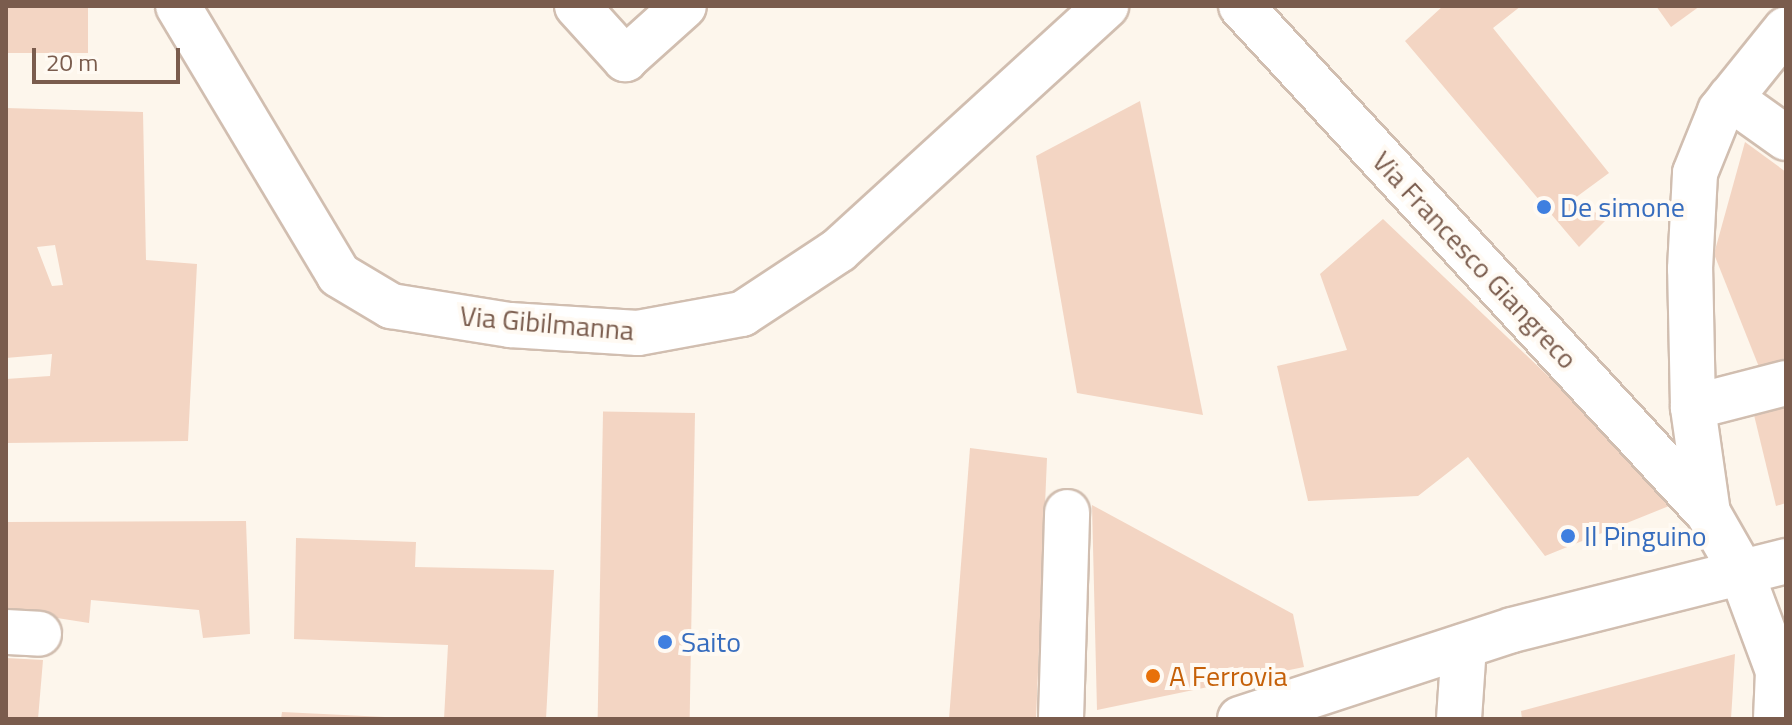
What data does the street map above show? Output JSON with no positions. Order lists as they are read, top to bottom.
{
  "streets": {
    "street": ["Via Francesco Giangreco", "Via Gibilmanna"]
  },
  "places": [
    "De simone",
    "Il Pinguino",
    "Saito",
    "A Ferrovia"
  ],
  "scale_bar": "20 m"
}
